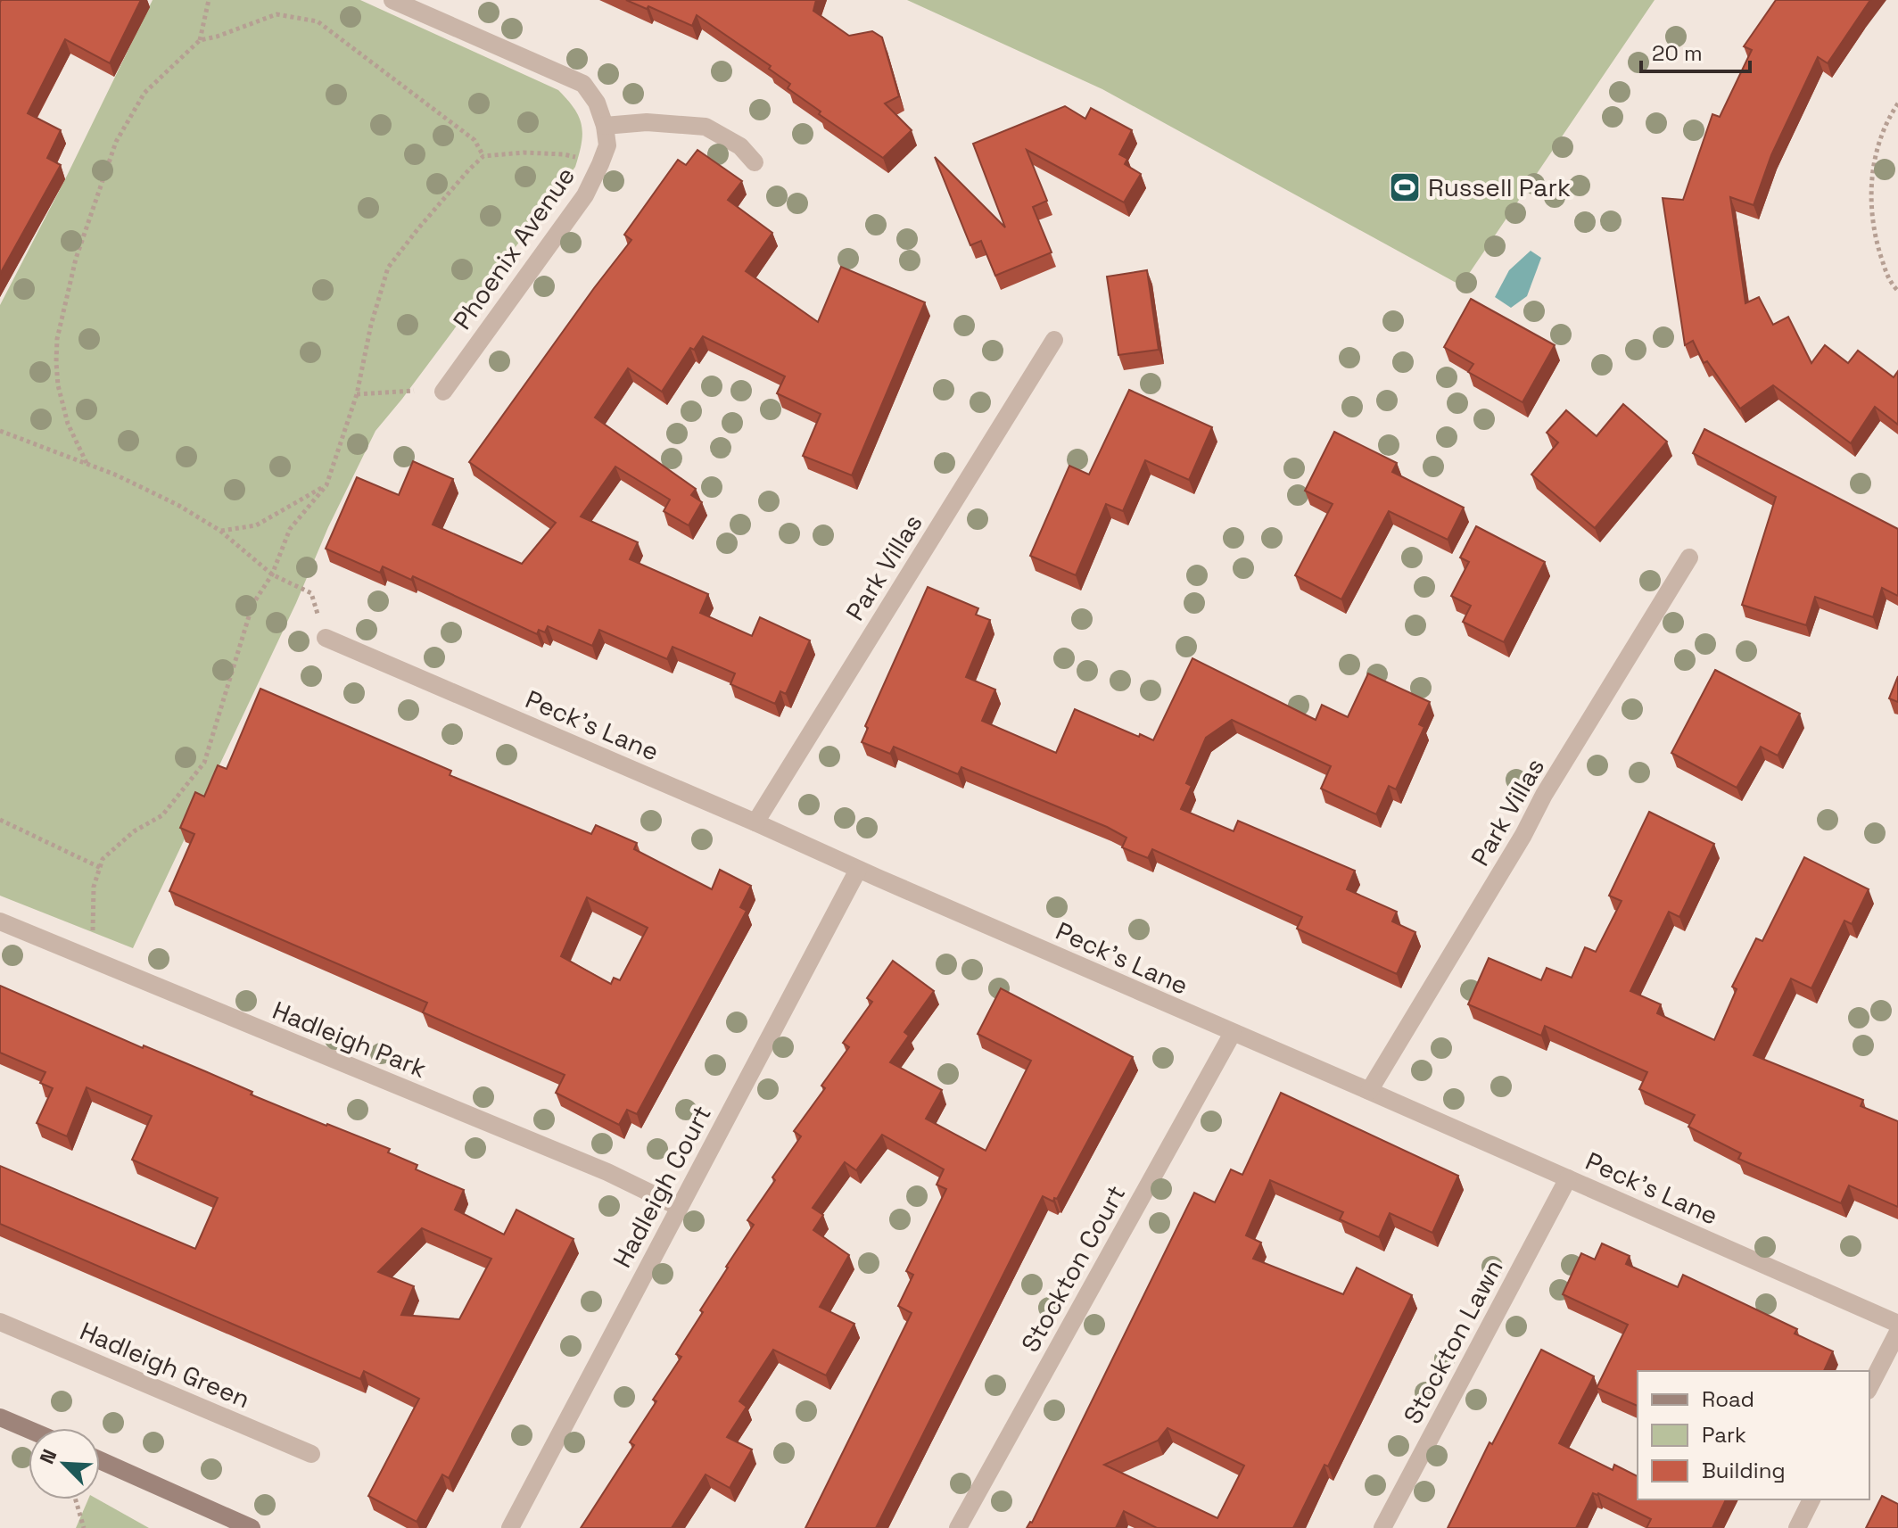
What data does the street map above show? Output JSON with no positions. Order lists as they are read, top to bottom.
{
  "streets": {
    "street": [
      "Phoenix Avenue",
      "Park Villas",
      "Peck's Lane",
      "Hadleigh Park",
      "Hadleigh Court",
      "Stockton Court",
      "Stockton Lawn",
      "Hadleigh Green"
    ]
  },
  "crossings": [
    ["Park Villas", "Peck's Lane"],
    ["Peck's Lane", "Hadleigh Court"],
    ["Peck's Lane", "Stockton Court"],
    ["Peck's Lane", "Stockton Lawn"],
    ["Hadleigh Park", "Hadleigh Court"]
  ],
  "places": {
    "sports": ["Russell Park"]
  },
  "legend": ["Road", "Park", "Building"],
  "scale_bar": "20 m",
  "north": "top left"
}
